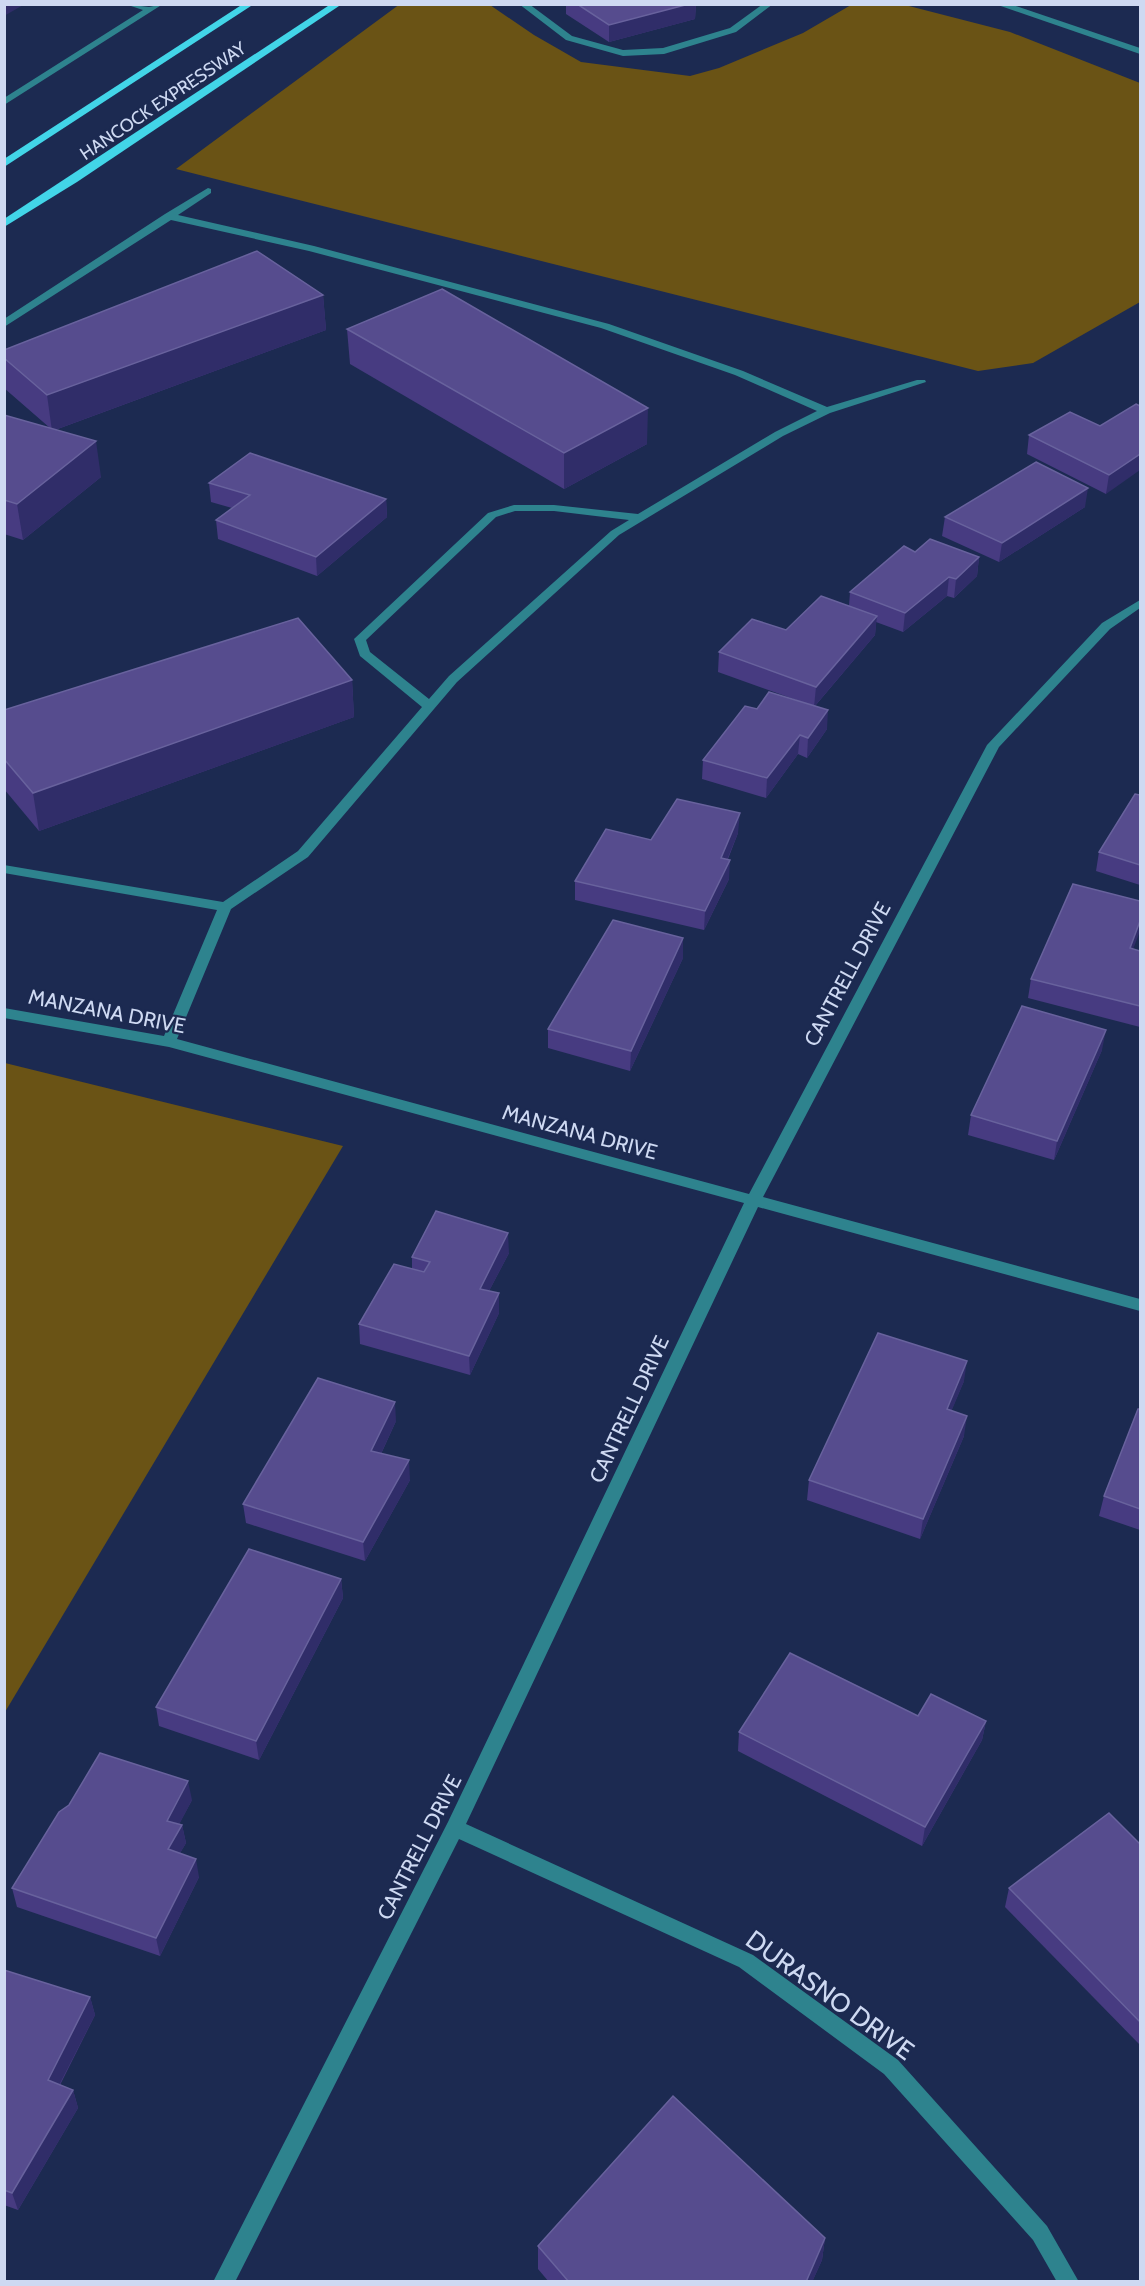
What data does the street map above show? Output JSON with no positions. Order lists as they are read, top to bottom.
{
  "streets": {
    "main road": ["HANCOCK EXPRESSWAY"],
    "street": ["CANTRELL DRIVE", "MANZANA DRIVE", "DURASNO DRIVE"]
  },
  "crossings": [
    ["CANTRELL DRIVE", "MANZANA DRIVE"],
    ["CANTRELL DRIVE", "DURASNO DRIVE"]
  ]
}
